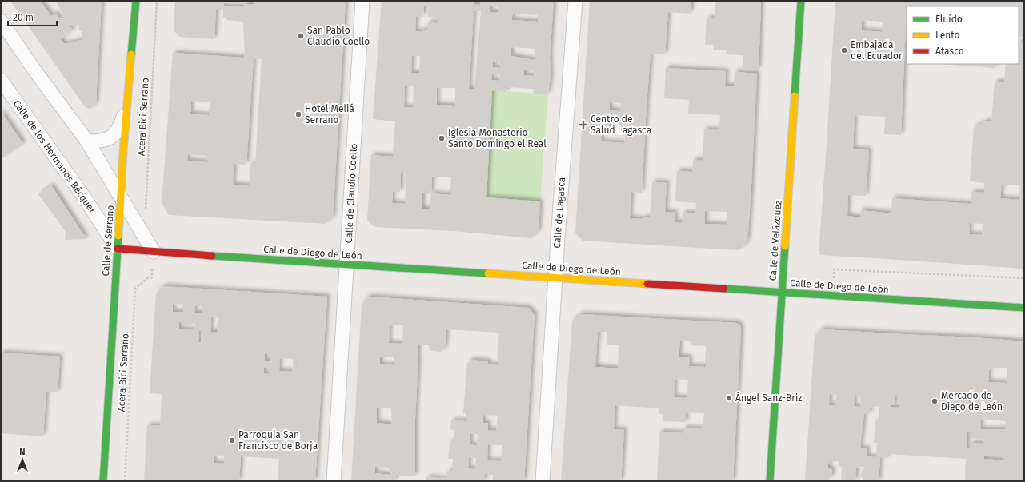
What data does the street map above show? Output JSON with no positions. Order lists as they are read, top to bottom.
{
  "streets": {
    "main road": ["Calle de Serrano", "Calle de Velázquez", "Calle de Diego de León"],
    "street": ["Calle de los Hermanos Bécquer", "Calle de Claudio Coello", "Calle de Lagasca"],
    "path": ["Acera Bici Serrano"]
  },
  "crossings": [
    ["Calle de los Hermanos Bécquer", "Calle de Serrano"],
    ["Calle de los Hermanos Bécquer", "Calle de Diego de León"],
    ["Calle de Claudio Coello", "Calle de Diego de León"],
    ["Calle de Lagasca", "Calle de Diego de León"],
    ["Calle de Serrano", "Calle de Diego de León"],
    ["Calle de Velázquez", "Calle de Diego de León"]
  ],
  "places": {
    "other": [
      "San Pablo Claudio Coello",
      "Embajada del Ecuador",
      "Hotel Meliá Serrano",
      "Iglesia Monasterio Santo Domingo el Real",
      "Ángel Sanz-Briz",
      "Mercado de Diego de León",
      "Parroquia San Francisco de Borja"
    ],
    "health": ["Centro de Salud Lagasca"]
  },
  "legend": ["Fluido", "Lento", "Atasco"],
  "scale_bar": "20 m",
  "north": "top"
}
